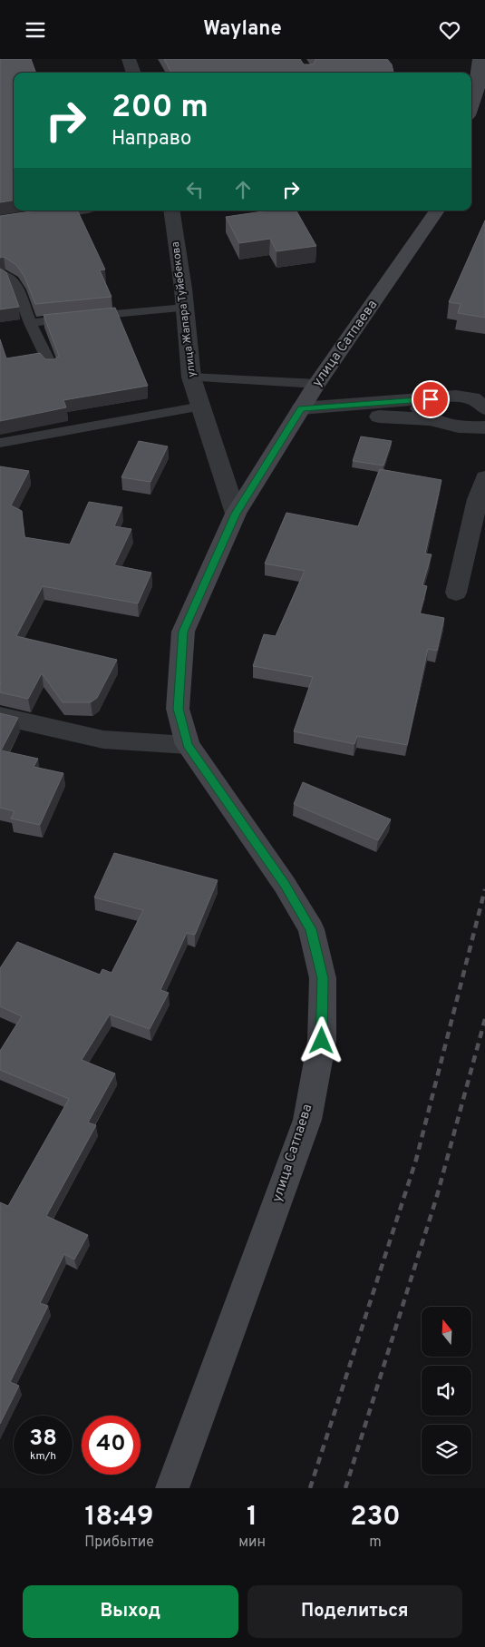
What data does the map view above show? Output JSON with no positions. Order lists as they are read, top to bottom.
{
  "streets": {
    "street": ["улица Жапара Туйебекова", "улица Сатпаева"]
  },
  "crossings": [
    ["улица Жапара Туйебекова", "улица Сатпаева"]
  ],
  "north": "top",
  "page": {
    "header": "Waylane",
    "turn": ["200 m", "Направо"],
    "speed": "38 km/h",
    "limit": "40",
    "eta": [
      "18:49",
      "Прибытие",
      "1",
      "мин",
      "230",
      "m"
    ],
    "buttons": ["Выход", "Поделиться"]
  }
}
